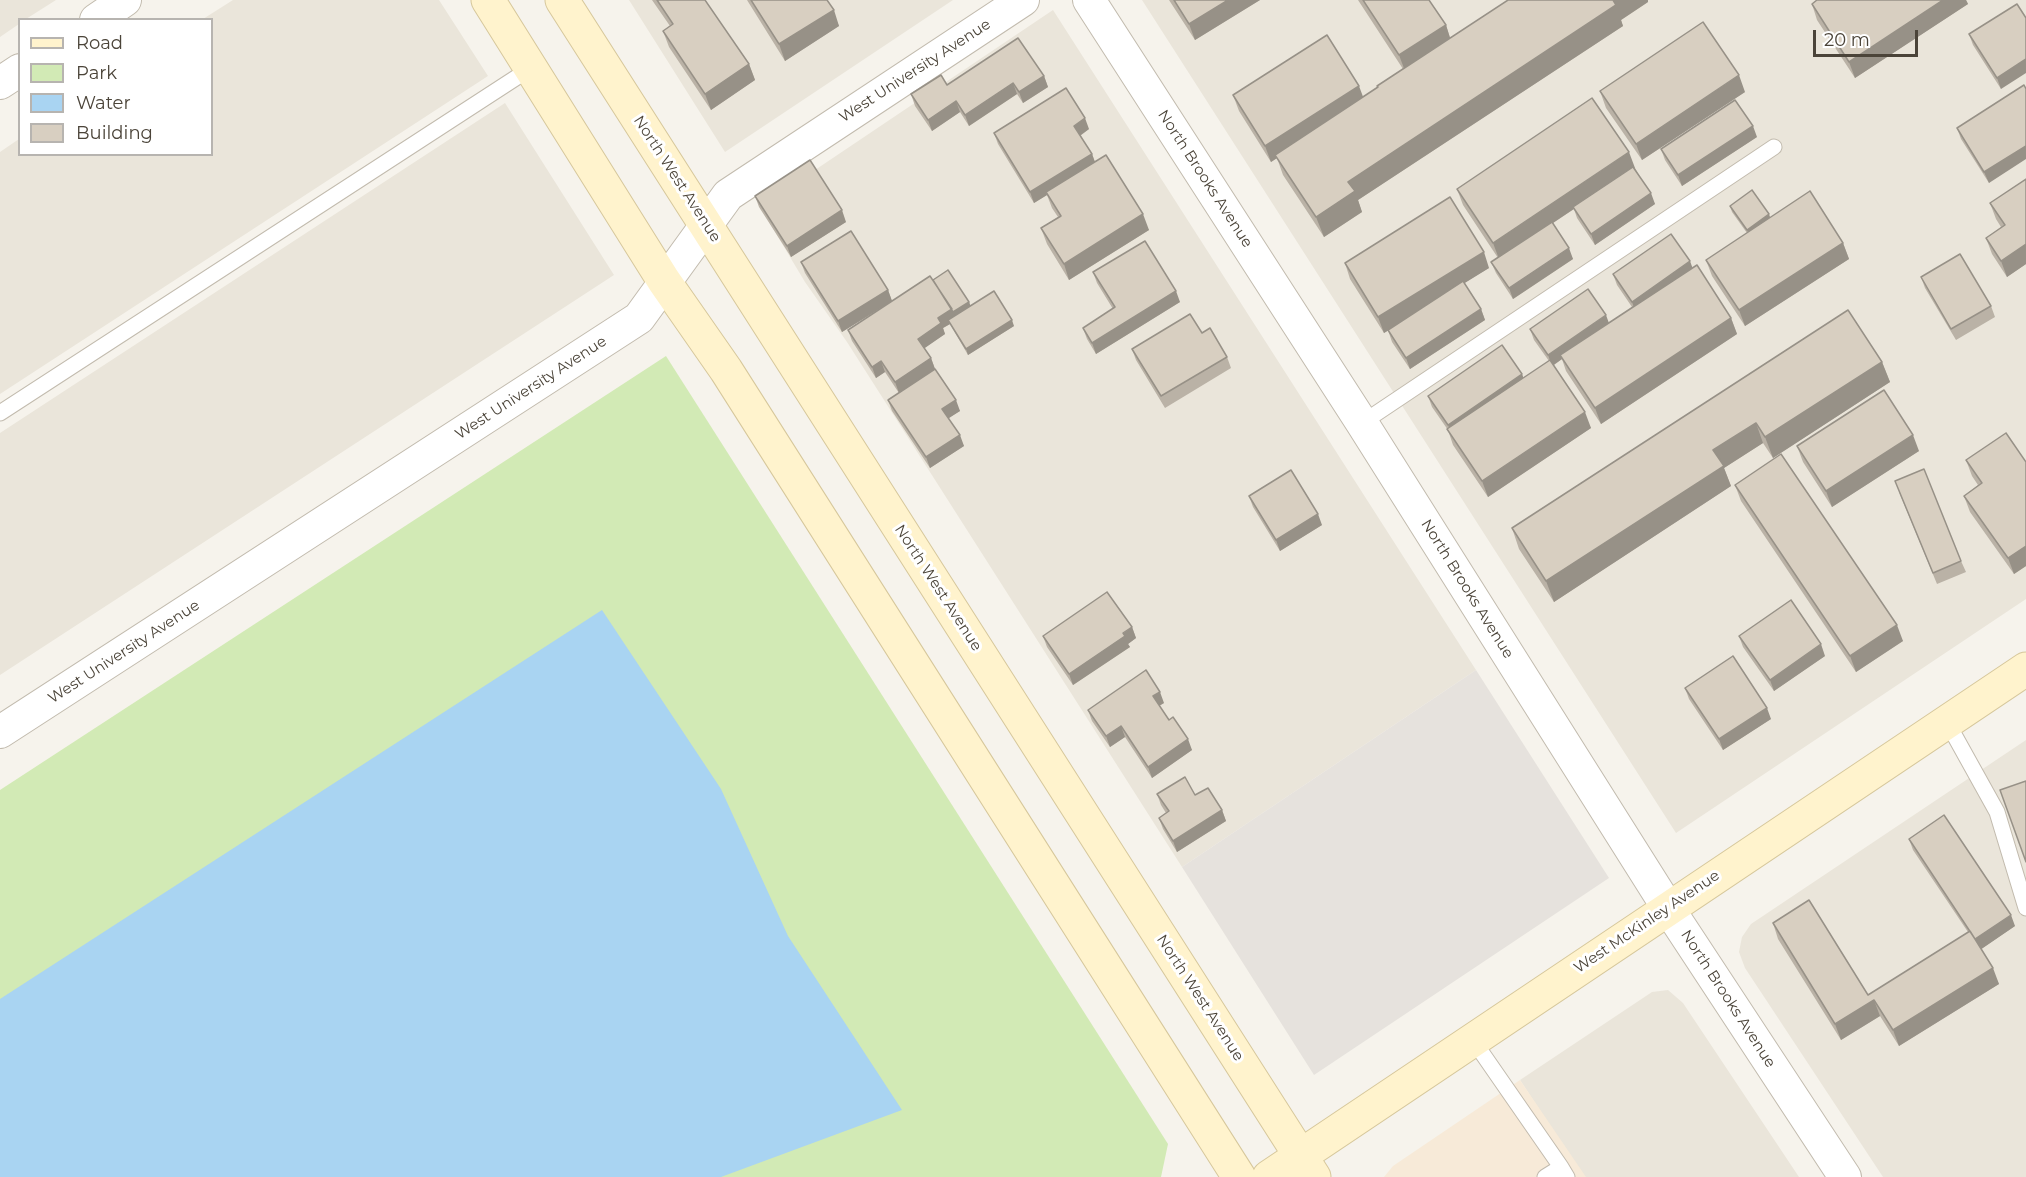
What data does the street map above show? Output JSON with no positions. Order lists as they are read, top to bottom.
{
  "streets": {
    "main road": ["North West Avenue", "West McKinley Avenue"],
    "street": ["West University Avenue", "North Brooks Avenue"]
  },
  "crossings": [
    ["West University Avenue", "North West Avenue"],
    ["North West Avenue", "West McKinley Avenue"],
    ["North Brooks Avenue", "West McKinley Avenue"]
  ],
  "legend": [
    "Road",
    "Park",
    "Water",
    "Building"
  ],
  "scale_bar": "20 m"
}
